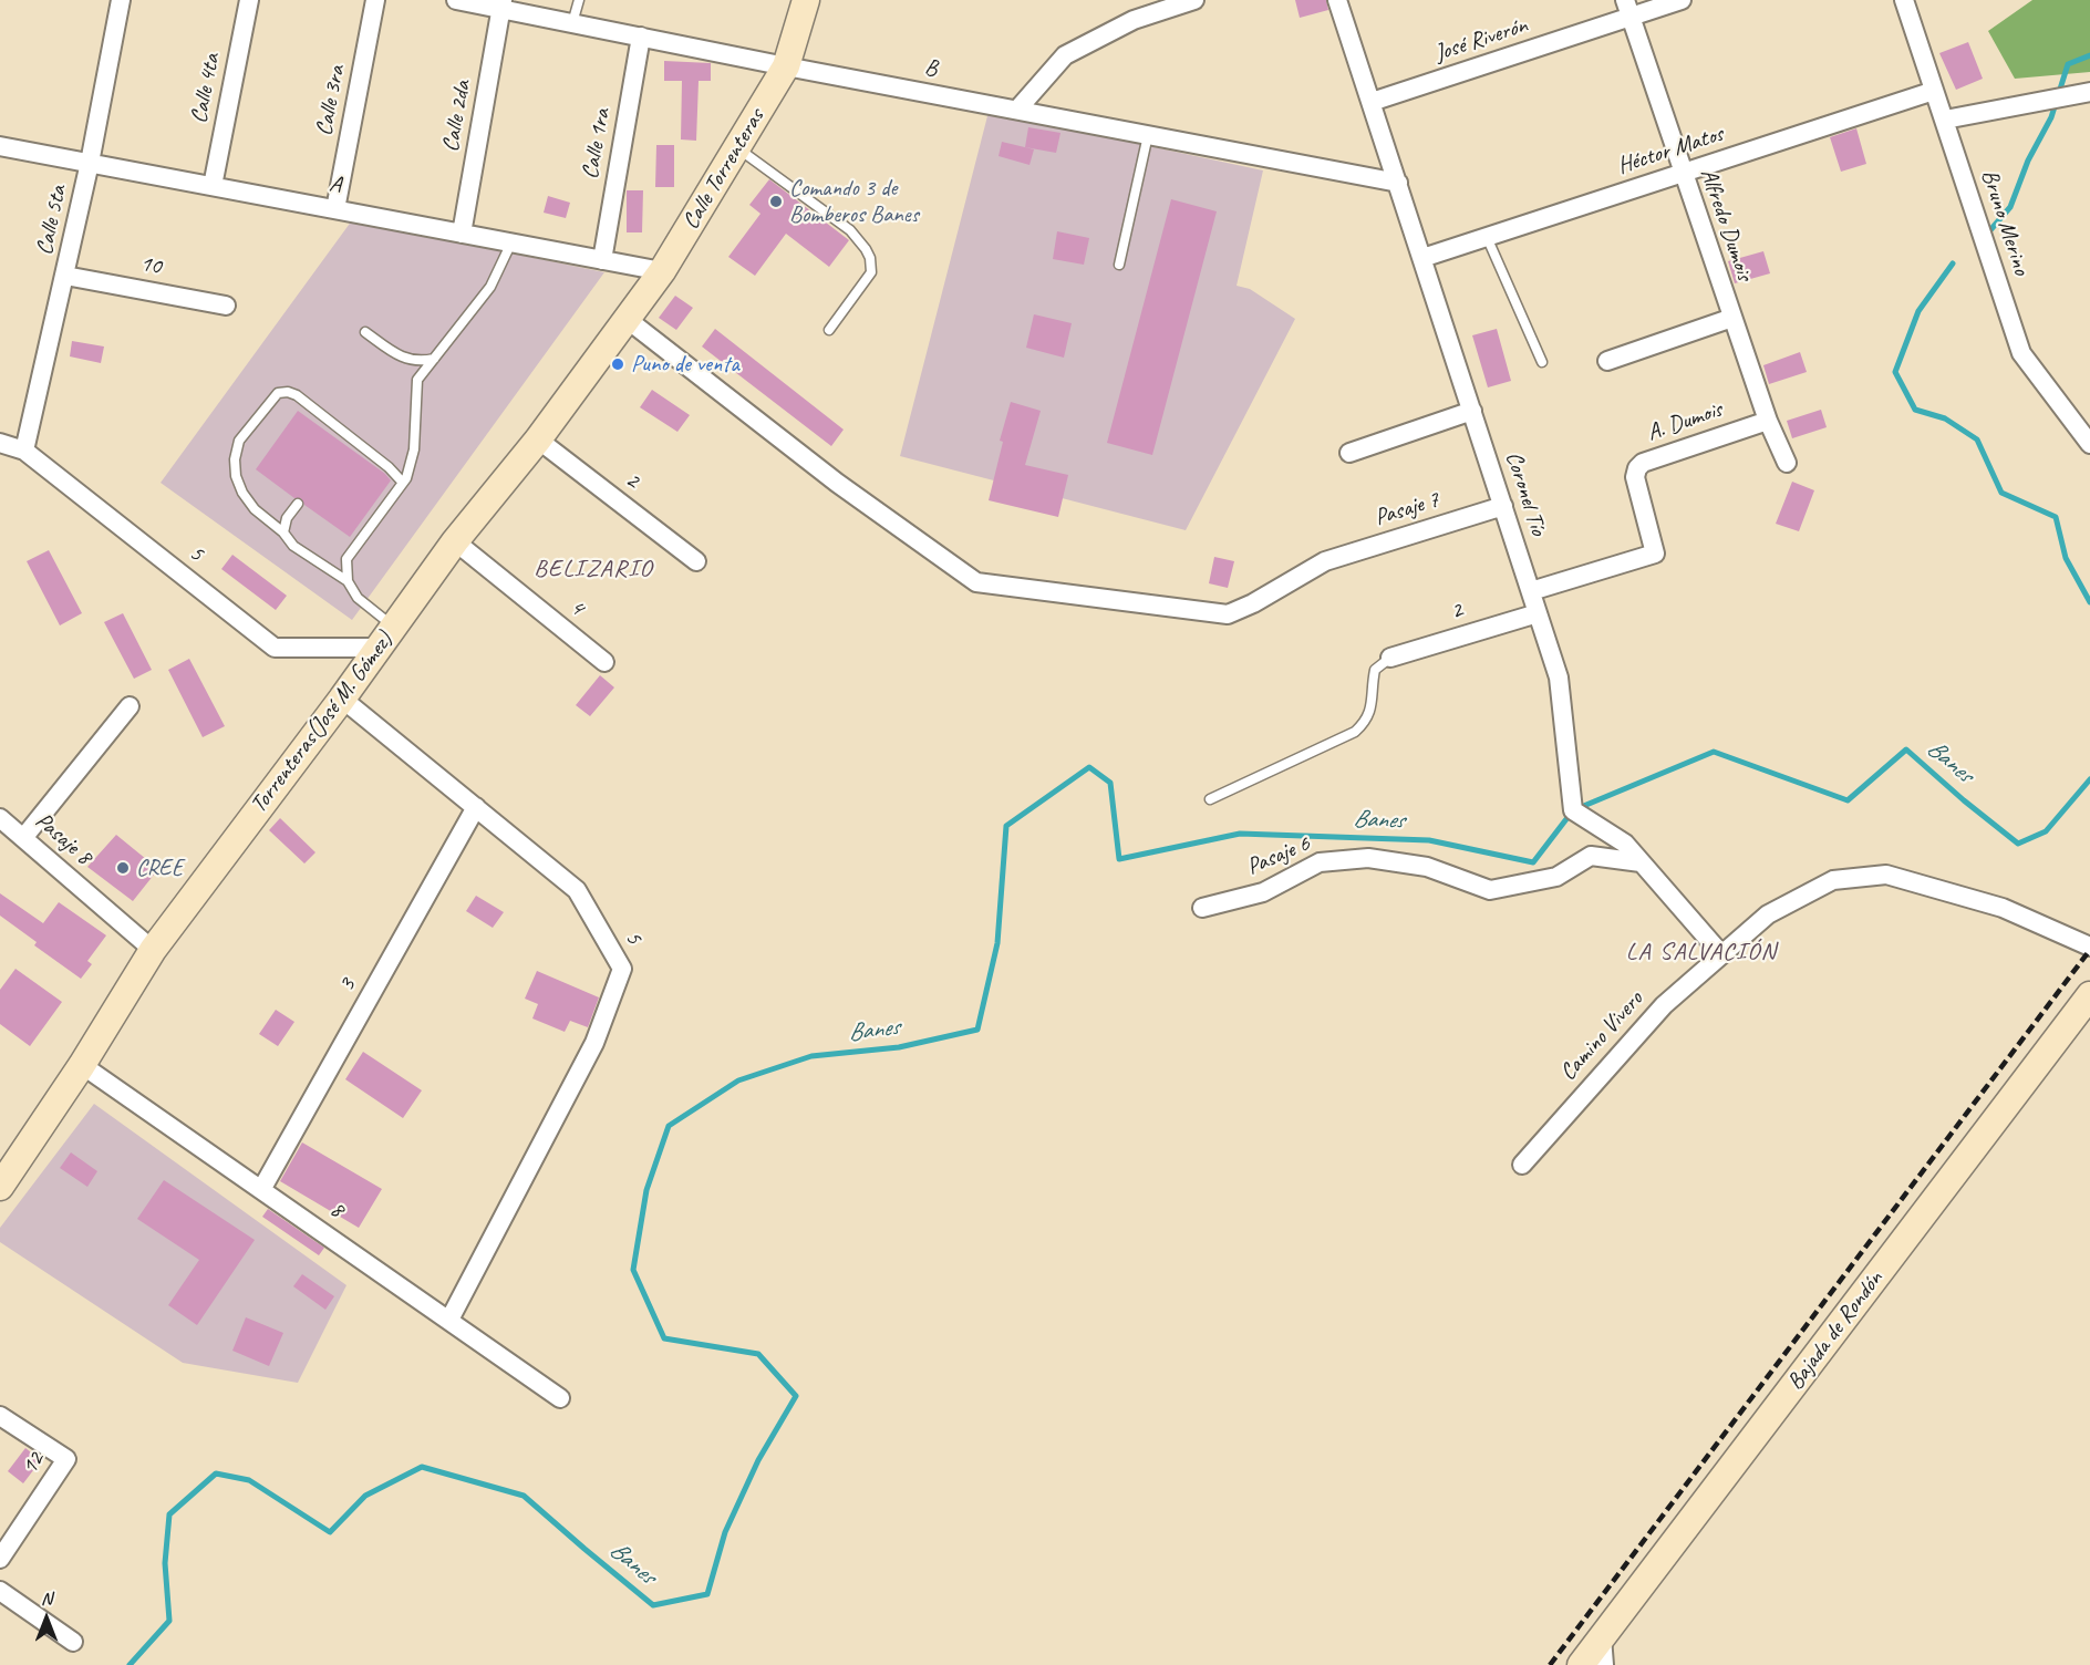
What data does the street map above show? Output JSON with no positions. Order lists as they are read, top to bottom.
{
  "streets": {
    "street": [
      "José Riverón",
      "B",
      "Calle 4ta",
      "Calle 3ra",
      "Calle 2da",
      "Calle 1ra",
      "Héctor Matos",
      "Calle Torrenteras",
      "A",
      "Calle 5ta",
      "Bruno Merino",
      "Alfredo Dumois",
      "10",
      "A. Dumois",
      "2",
      "Coronel Tío",
      "Pasaje 7",
      "5",
      "4",
      "Torrenteras(José M. Gómez)",
      "Pasaje 8",
      "Pasaje 6",
      "3",
      "Camino Vivero",
      "8",
      "Bajada de Rondón",
      "12"
    ]
  },
  "crossings": [
    ["José Riverón", "Alfredo Dumois"],
    ["José Riverón", "Coronel Tío"],
    ["B", "Calle 2da"],
    ["B", "Calle 1ra"],
    ["B", "Calle Torrenteras"],
    ["B", "Coronel Tío"],
    ["Calle 4ta", "A"],
    ["Calle 3ra", "A"],
    ["Calle 2da", "A"],
    ["Calle 1ra", "A"],
    ["Héctor Matos", "Bruno Merino"],
    ["Héctor Matos", "Alfredo Dumois"],
    ["Héctor Matos", "Coronel Tío"],
    ["Calle Torrenteras", "A"],
    ["Calle Torrenteras", "Torrenteras(José M. Gómez)"],
    ["A", "Calle 5ta"],
    ["A", "Torrenteras(José M. Gómez)"],
    ["Calle 5ta", "10"],
    ["Calle 5ta", "5"],
    ["Alfredo Dumois", "A. Dumois"],
    ["A. Dumois", "Coronel Tío"],
    ["2", "Coronel Tío"],
    ["2", "Torrenteras(José M. Gómez)"],
    ["Coronel Tío", "Pasaje 7"],
    ["Coronel Tío", "Pasaje 6"],
    ["Coronel Tío", "Camino Vivero"],
    ["Pasaje 7", "Torrenteras(José M. Gómez)"],
    ["5", "Torrenteras(José M. Gómez)"],
    ["5", "3"],
    ["5", "8"],
    ["4", "Torrenteras(José M. Gómez)"],
    ["Torrenteras(José M. Gómez)", "Pasaje 8"],
    ["Torrenteras(José M. Gómez)", "8"],
    ["3", "8"]
  ],
  "districts": ["BELIZARIO", "LA SALVACIÓN"],
  "water": ["Banes"],
  "places": ["Comando 3 de Bomberos Banes", "Puno de venta", "CREE"],
  "north": "top"
}
